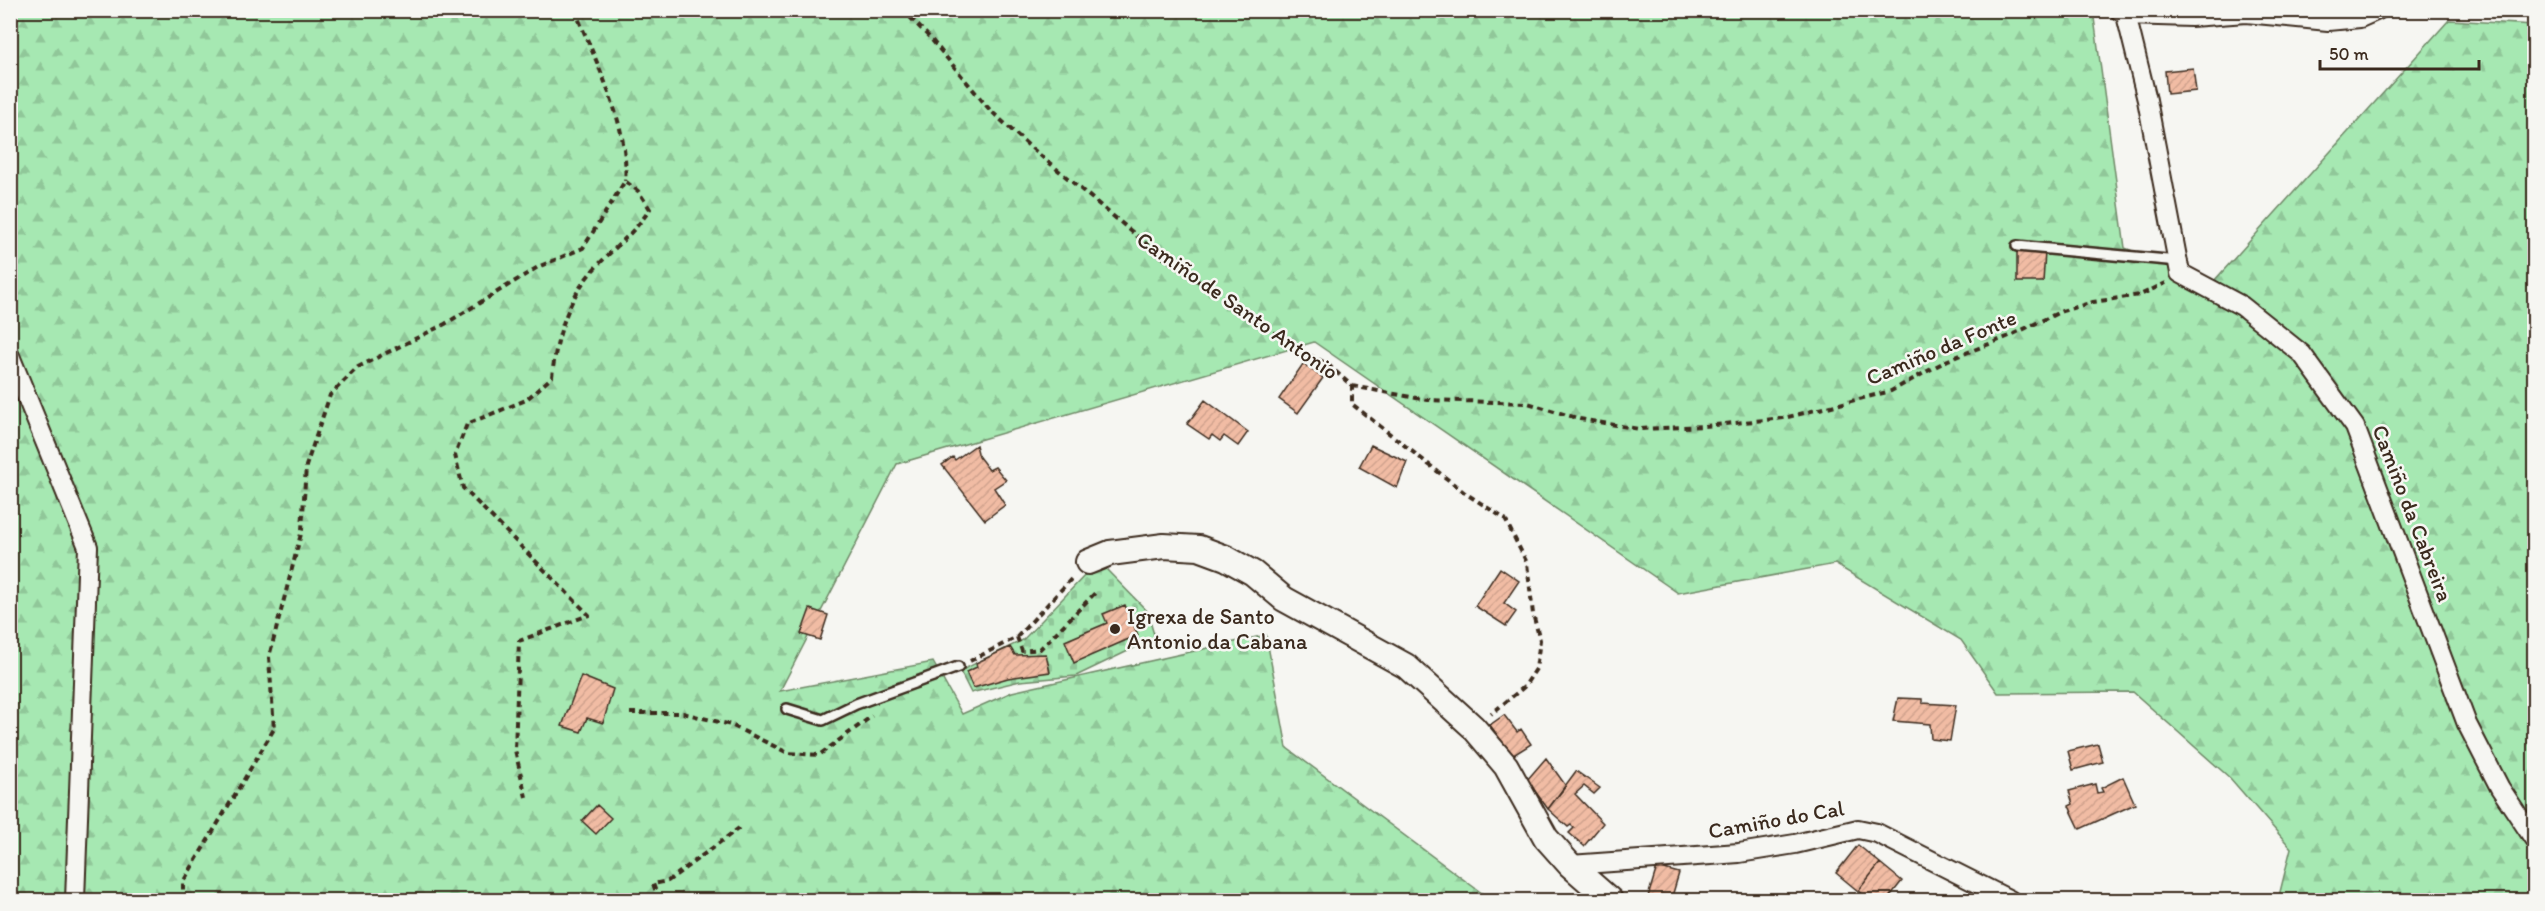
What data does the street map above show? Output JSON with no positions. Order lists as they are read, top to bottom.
{
  "streets": {
    "street": ["Camiño da Cabreira", "Camiño do Cal"],
    "path": ["Camiño de Santo Antonio", "Camiño da Fonte"]
  },
  "crossings": [
    ["Camiño de Santo Antonio", "Camiño da Fonte"],
    ["Camiño da Fonte", "Camiño da Cabreira"]
  ],
  "places": ["Igrexa de Santo Antonio da Cabana"],
  "scale_bar": "50 m"
}
